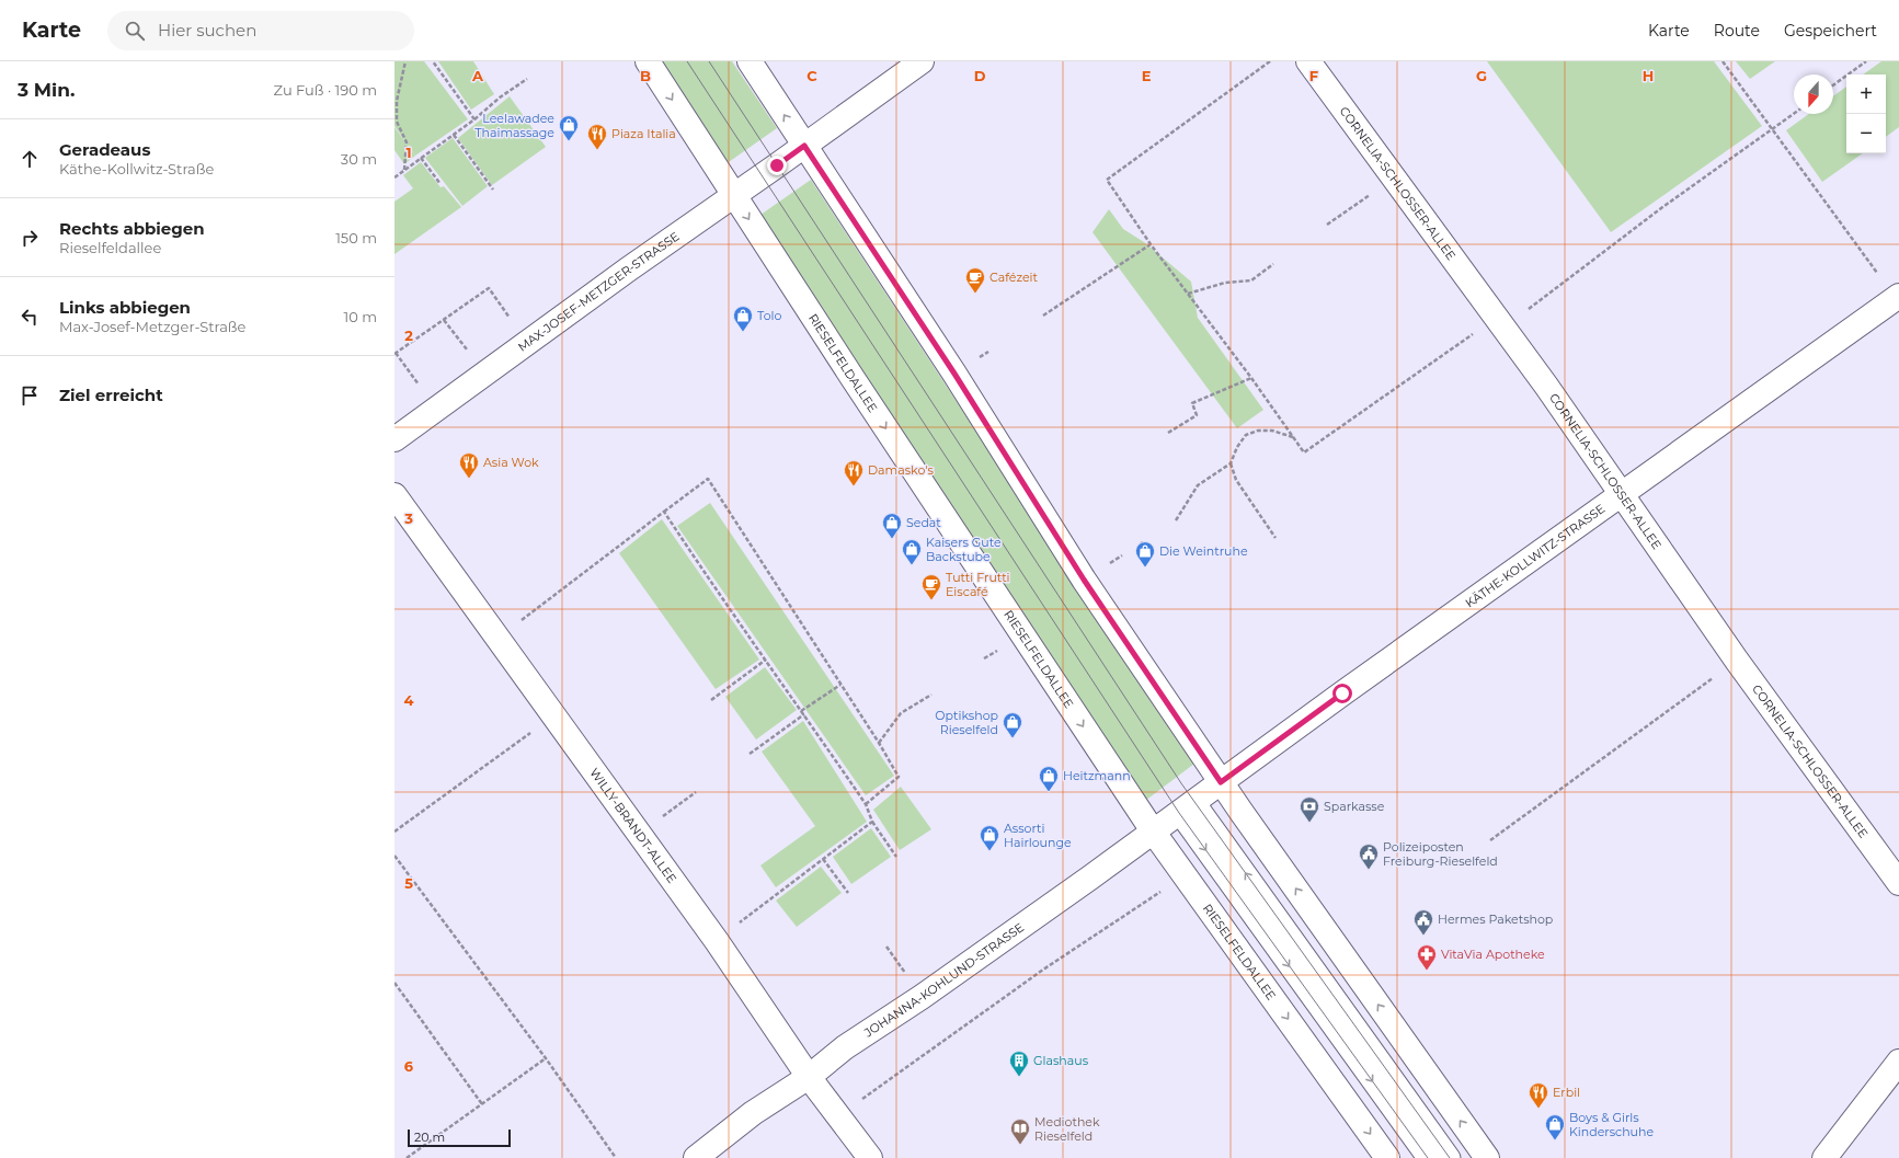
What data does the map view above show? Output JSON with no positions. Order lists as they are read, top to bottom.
{
  "streets": {
    "street": [
      "CORNELIA-SCHLOSSER-ALLEE",
      "MAX-JOSEF-METZGER-STRASSE",
      "RIESELFELDALLEE",
      "KÄTHE-KOLLWITZ-STRASSE",
      "WILLY-BRANDT-ALLEE",
      "JOHANNA-KOHLUND-STRASSE"
    ]
  },
  "crossings": [
    ["CORNELIA-SCHLOSSER-ALLEE", "KÄTHE-KOLLWITZ-STRASSE"],
    ["MAX-JOSEF-METZGER-STRASSE", "RIESELFELDALLEE"],
    ["RIESELFELDALLEE", "JOHANNA-KOHLUND-STRASSE"],
    ["KÄTHE-KOLLWITZ-STRASSE", "JOHANNA-KOHLUND-STRASSE"],
    ["WILLY-BRANDT-ALLEE", "JOHANNA-KOHLUND-STRASSE"]
  ],
  "places": {
    "shop": [
      "Leelawadee Thaimassage",
      "Tolo",
      "Sedat",
      "Kaisers Gute Backstube",
      "Die Weintruhe",
      "Optikshop Rieselfeld",
      "Heitzmann",
      "Assorti Hairlounge",
      "Boys & Girls Kinderschuhe"
    ],
    "restaurant": [
      "Piaza Italia",
      "Asia Wok",
      "Damasko's",
      "Erbil"
    ],
    "cafe": ["Cafézeit", "Tutti Frutti Eiscafé"],
    "bank": ["Sparkasse"],
    "public building": ["Polizeiposten Freiburg-Rieselfeld", "Hermes Paketshop"],
    "pharmacy": ["VitaVia Apotheke"],
    "building": ["Glashaus"],
    "library": ["Mediothek Rieselfeld"]
  },
  "scale_bar": "20 m",
  "north": "bottom",
  "page": {
    "header": "Karte",
    "search": "Hier suchen",
    "nav": ["Karte", "Route", "Gespeichert"],
    "heading": ["3 Min.", "Zu Fuß · 190 m"],
    "map_buttons": ["+", "−"],
    "list": [
      ["Geradeaus", "Käthe-Kollwitz-Straße", "30 m"],
      ["Rechts abbiegen", "Rieselfeldallee", "150 m"],
      ["Links abbiegen", "Max-Josef-Metzger-Straße", "10 m"],
      "Ziel erreicht"
    ],
    "scale": "20 m"
  },
  "grid": {
    "columns": [
      "A",
      "B",
      "C",
      "D",
      "E",
      "F",
      "G",
      "H"
    ],
    "rows": [
      "1",
      "2",
      "3",
      "4",
      "5",
      "6"
    ]
  }
}
